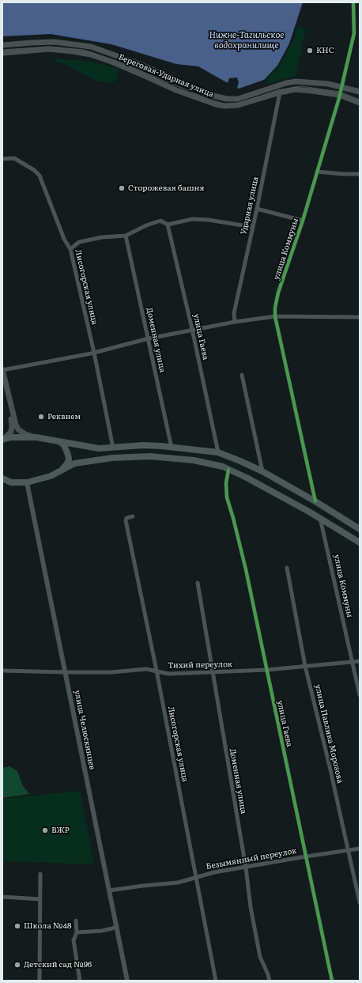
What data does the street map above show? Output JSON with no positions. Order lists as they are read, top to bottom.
{
  "streets": {
    "main road": ["Береговая-Ударная улица"],
    "street": [
      "Ударная улица",
      "улица Коммуны",
      "Лисогорская улица",
      "улица Гаева",
      "Доменная улица",
      "Тихий переулок",
      "улица Челюскинцев",
      "улица Павлика Морозова",
      "Безымянный переулок"
    ]
  },
  "crossings": [
    ["Береговая-Ударная улица", "Ударная улица"],
    ["Береговая-Ударная улица", "улица Коммуны"],
    ["улица Коммуны", "Тихий переулок"],
    ["Лисогорская улица", "Тихий переулок"],
    ["Лисогорская улица", "Безымянный переулок"],
    ["улица Гаева", "Тихий переулок"],
    ["улица Гаева", "Безымянный переулок"],
    ["Доменная улица", "Тихий переулок"],
    ["Доменная улица", "Безымянный переулок"],
    ["Тихий переулок", "улица Челюскинцев"],
    ["Тихий переулок", "улица Павлика Морозова"],
    ["улица Челюскинцев", "Безымянный переулок"],
    ["улица Павлика Морозова", "Безымянный переулок"]
  ],
  "water": ["Нижне-Тагильское водохранилище"],
  "places": [
    "КНС",
    "Сторожевая башня",
    "Реквием",
    "ВЖР",
    "Школа №48",
    "Детский сад №96"
  ]
}
